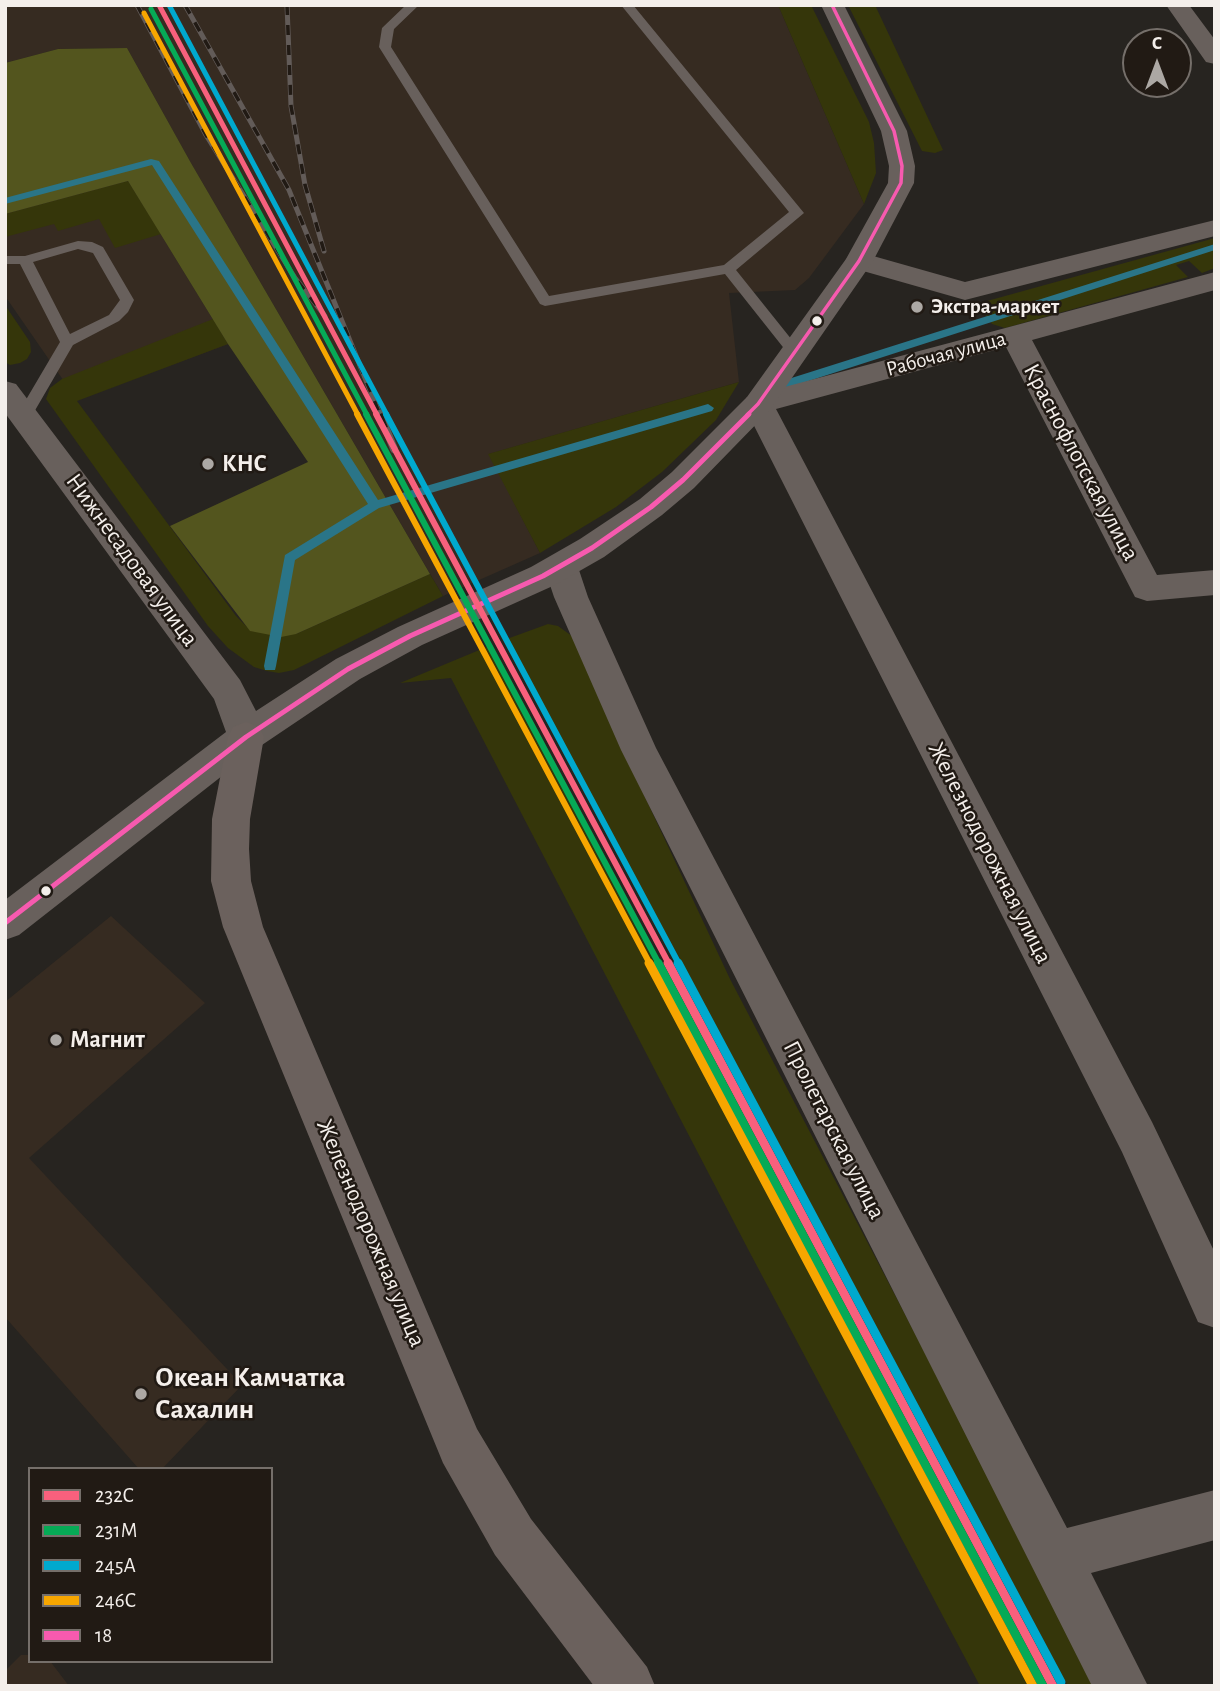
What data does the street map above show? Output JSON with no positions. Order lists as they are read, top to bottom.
{
  "streets": {
    "main road": ["Железнодорожная улица"],
    "street": [
      "Рабочая улица",
      "Краснофлотская улица",
      "Нижнесадовая улица",
      "Пролетарская улица"
    ]
  },
  "crossings": [
    ["Рабочая улица", "Краснофлотская улица"],
    ["Рабочая улица", "Железнодорожная улица"],
    ["Нижнесадовая улица", "Железнодорожная улица"]
  ],
  "places": [
    "Экстра-маркет",
    "КНС",
    "Магнит",
    "Океан Камчатка Сахалин"
  ],
  "lines": [
    "transit line 232C",
    "transit line 245А",
    "transit line 18",
    "transit line 231М",
    "transit line 246С"
  ],
  "legend": [
    "232C",
    "231М",
    "245А",
    "246С",
    "18"
  ],
  "north": "top"
}
